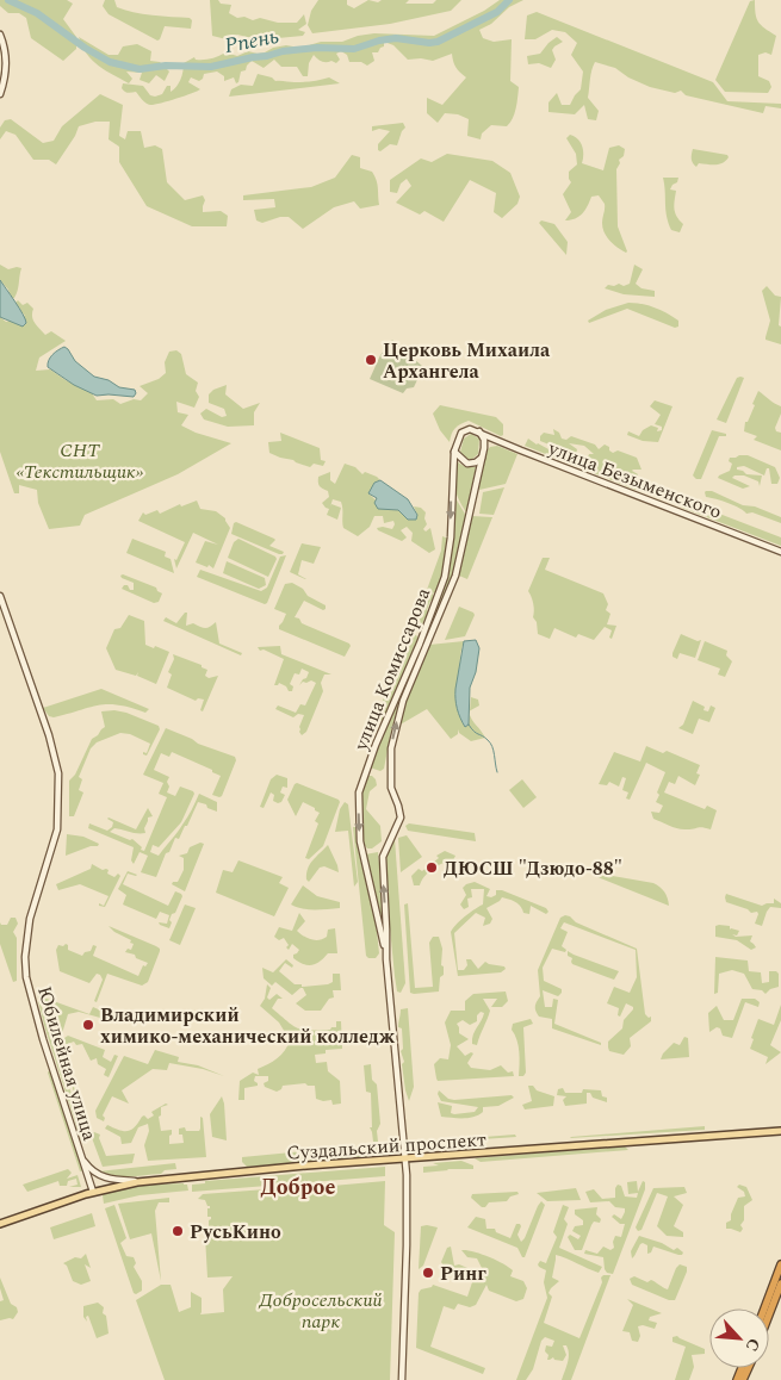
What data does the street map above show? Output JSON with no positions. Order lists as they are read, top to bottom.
{
  "streets": {
    "main road": [
      "улица Безыменского",
      "улица Комиссарова",
      "Юбилейная улица",
      "Суздальский проспект"
    ]
  },
  "crossings": [
    ["улица Безыменского", "улица Комиссарова"],
    ["улица Комиссарова", "Суздальский проспект"],
    ["Юбилейная улица", "Суздальский проспект"]
  ],
  "districts": ["Доброе"],
  "water": ["Рпень"],
  "parks": ["СНТ «Текстильщик»", "Добросельский парк"],
  "places": [
    "Церковь Михаила Архангела",
    "ДЮСШ \"Дзюдо-88\"",
    "Владимирский химико-механический колледж",
    "РусьКино",
    "Ринг"
  ],
  "north": "bottom right"
}
